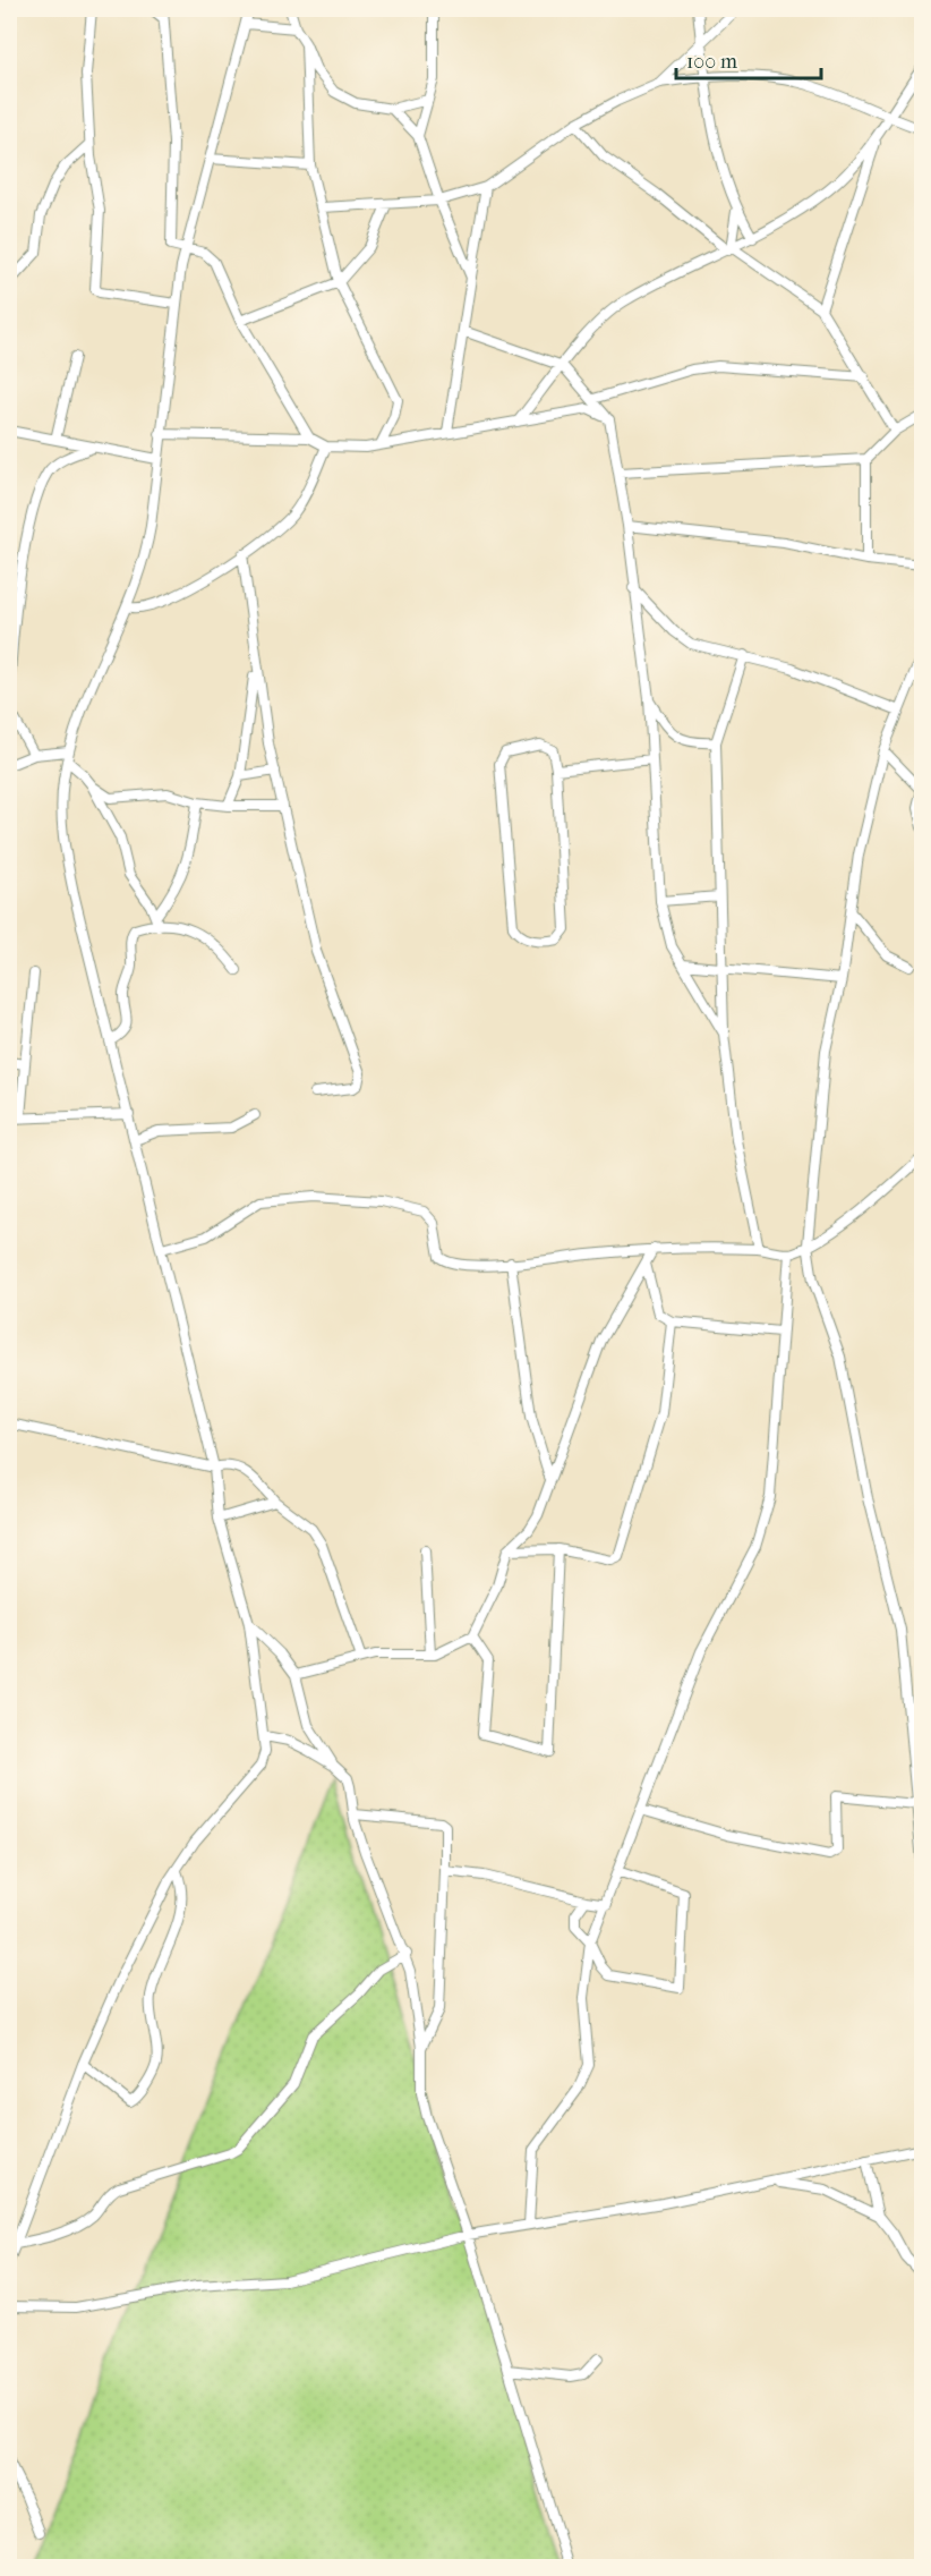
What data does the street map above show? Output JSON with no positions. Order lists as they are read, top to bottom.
{
  "scale_bar": "100 m"
}
